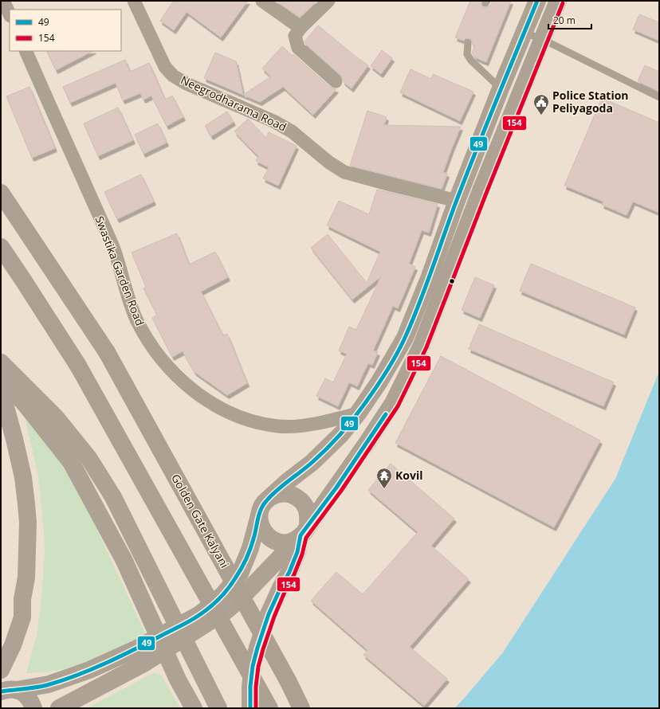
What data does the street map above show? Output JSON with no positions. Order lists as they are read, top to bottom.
{
  "streets": {
    "highway": ["Golden Gate Kalyani"],
    "street": ["Neegrodharama Road", "Swastika Garden Road"]
  },
  "places": {
    "public building": ["Police Station Peliyagoda"],
    "temple": ["Kovil"]
  },
  "lines": ["transit line 49", "transit line 154"],
  "legend": ["49", "154"],
  "scale_bar": "20 m"
}
